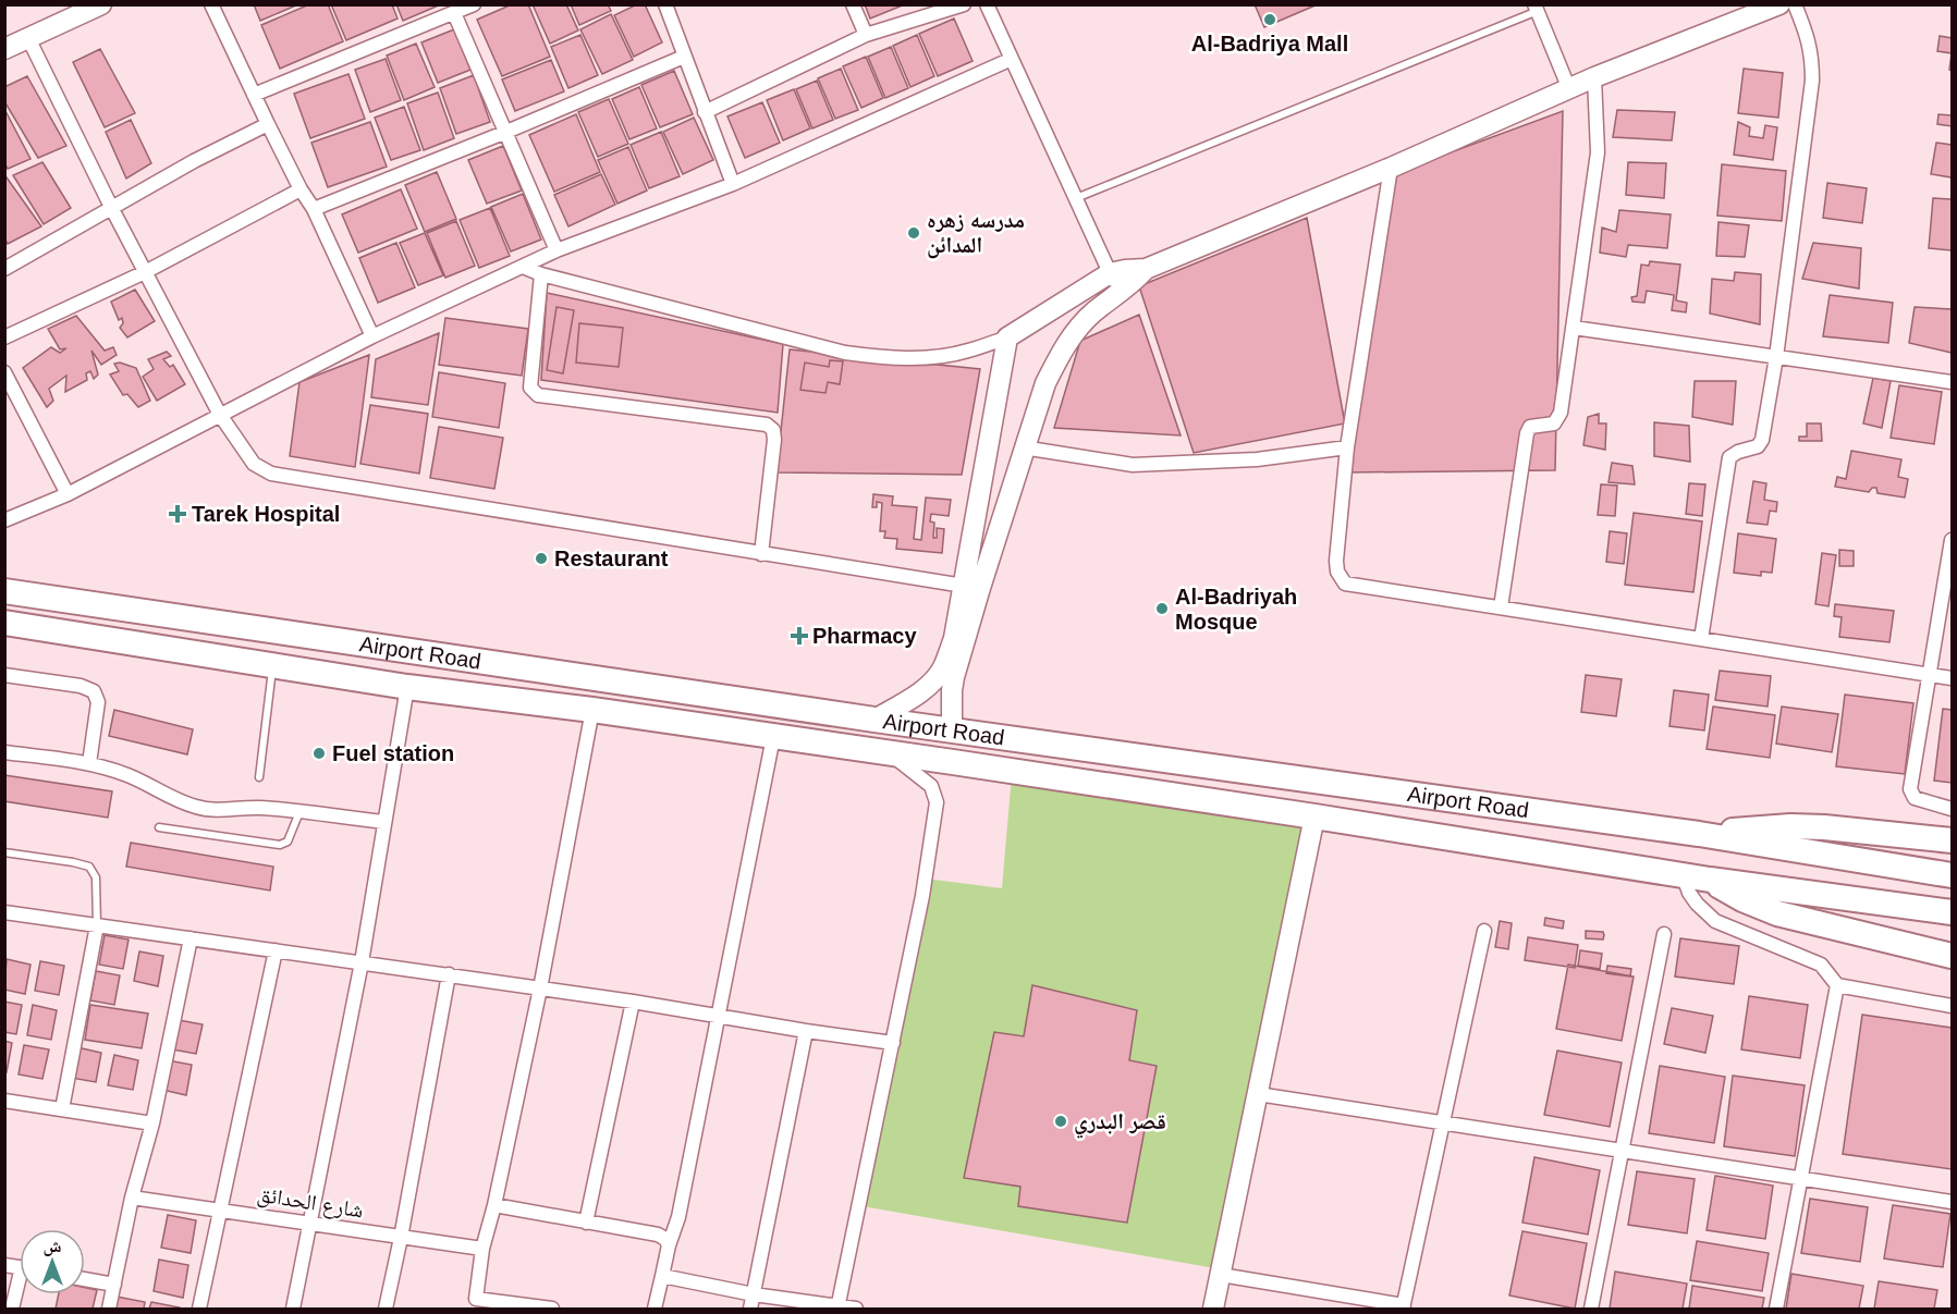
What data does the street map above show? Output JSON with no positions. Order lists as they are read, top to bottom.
{
  "streets": {
    "highway": ["Airport Road"],
    "street": ["شارع الحدائق"]
  },
  "places": {
    "other": [
      "Al-Badriya Mall",
      "مدرسه زهره المدائن",
      "Restaurant",
      "Al-Badriyah Mosque",
      "Fuel station",
      "قصر البدري"
    ],
    "health": ["Tarek Hospital", "Pharmacy"]
  },
  "north": "top"
}
